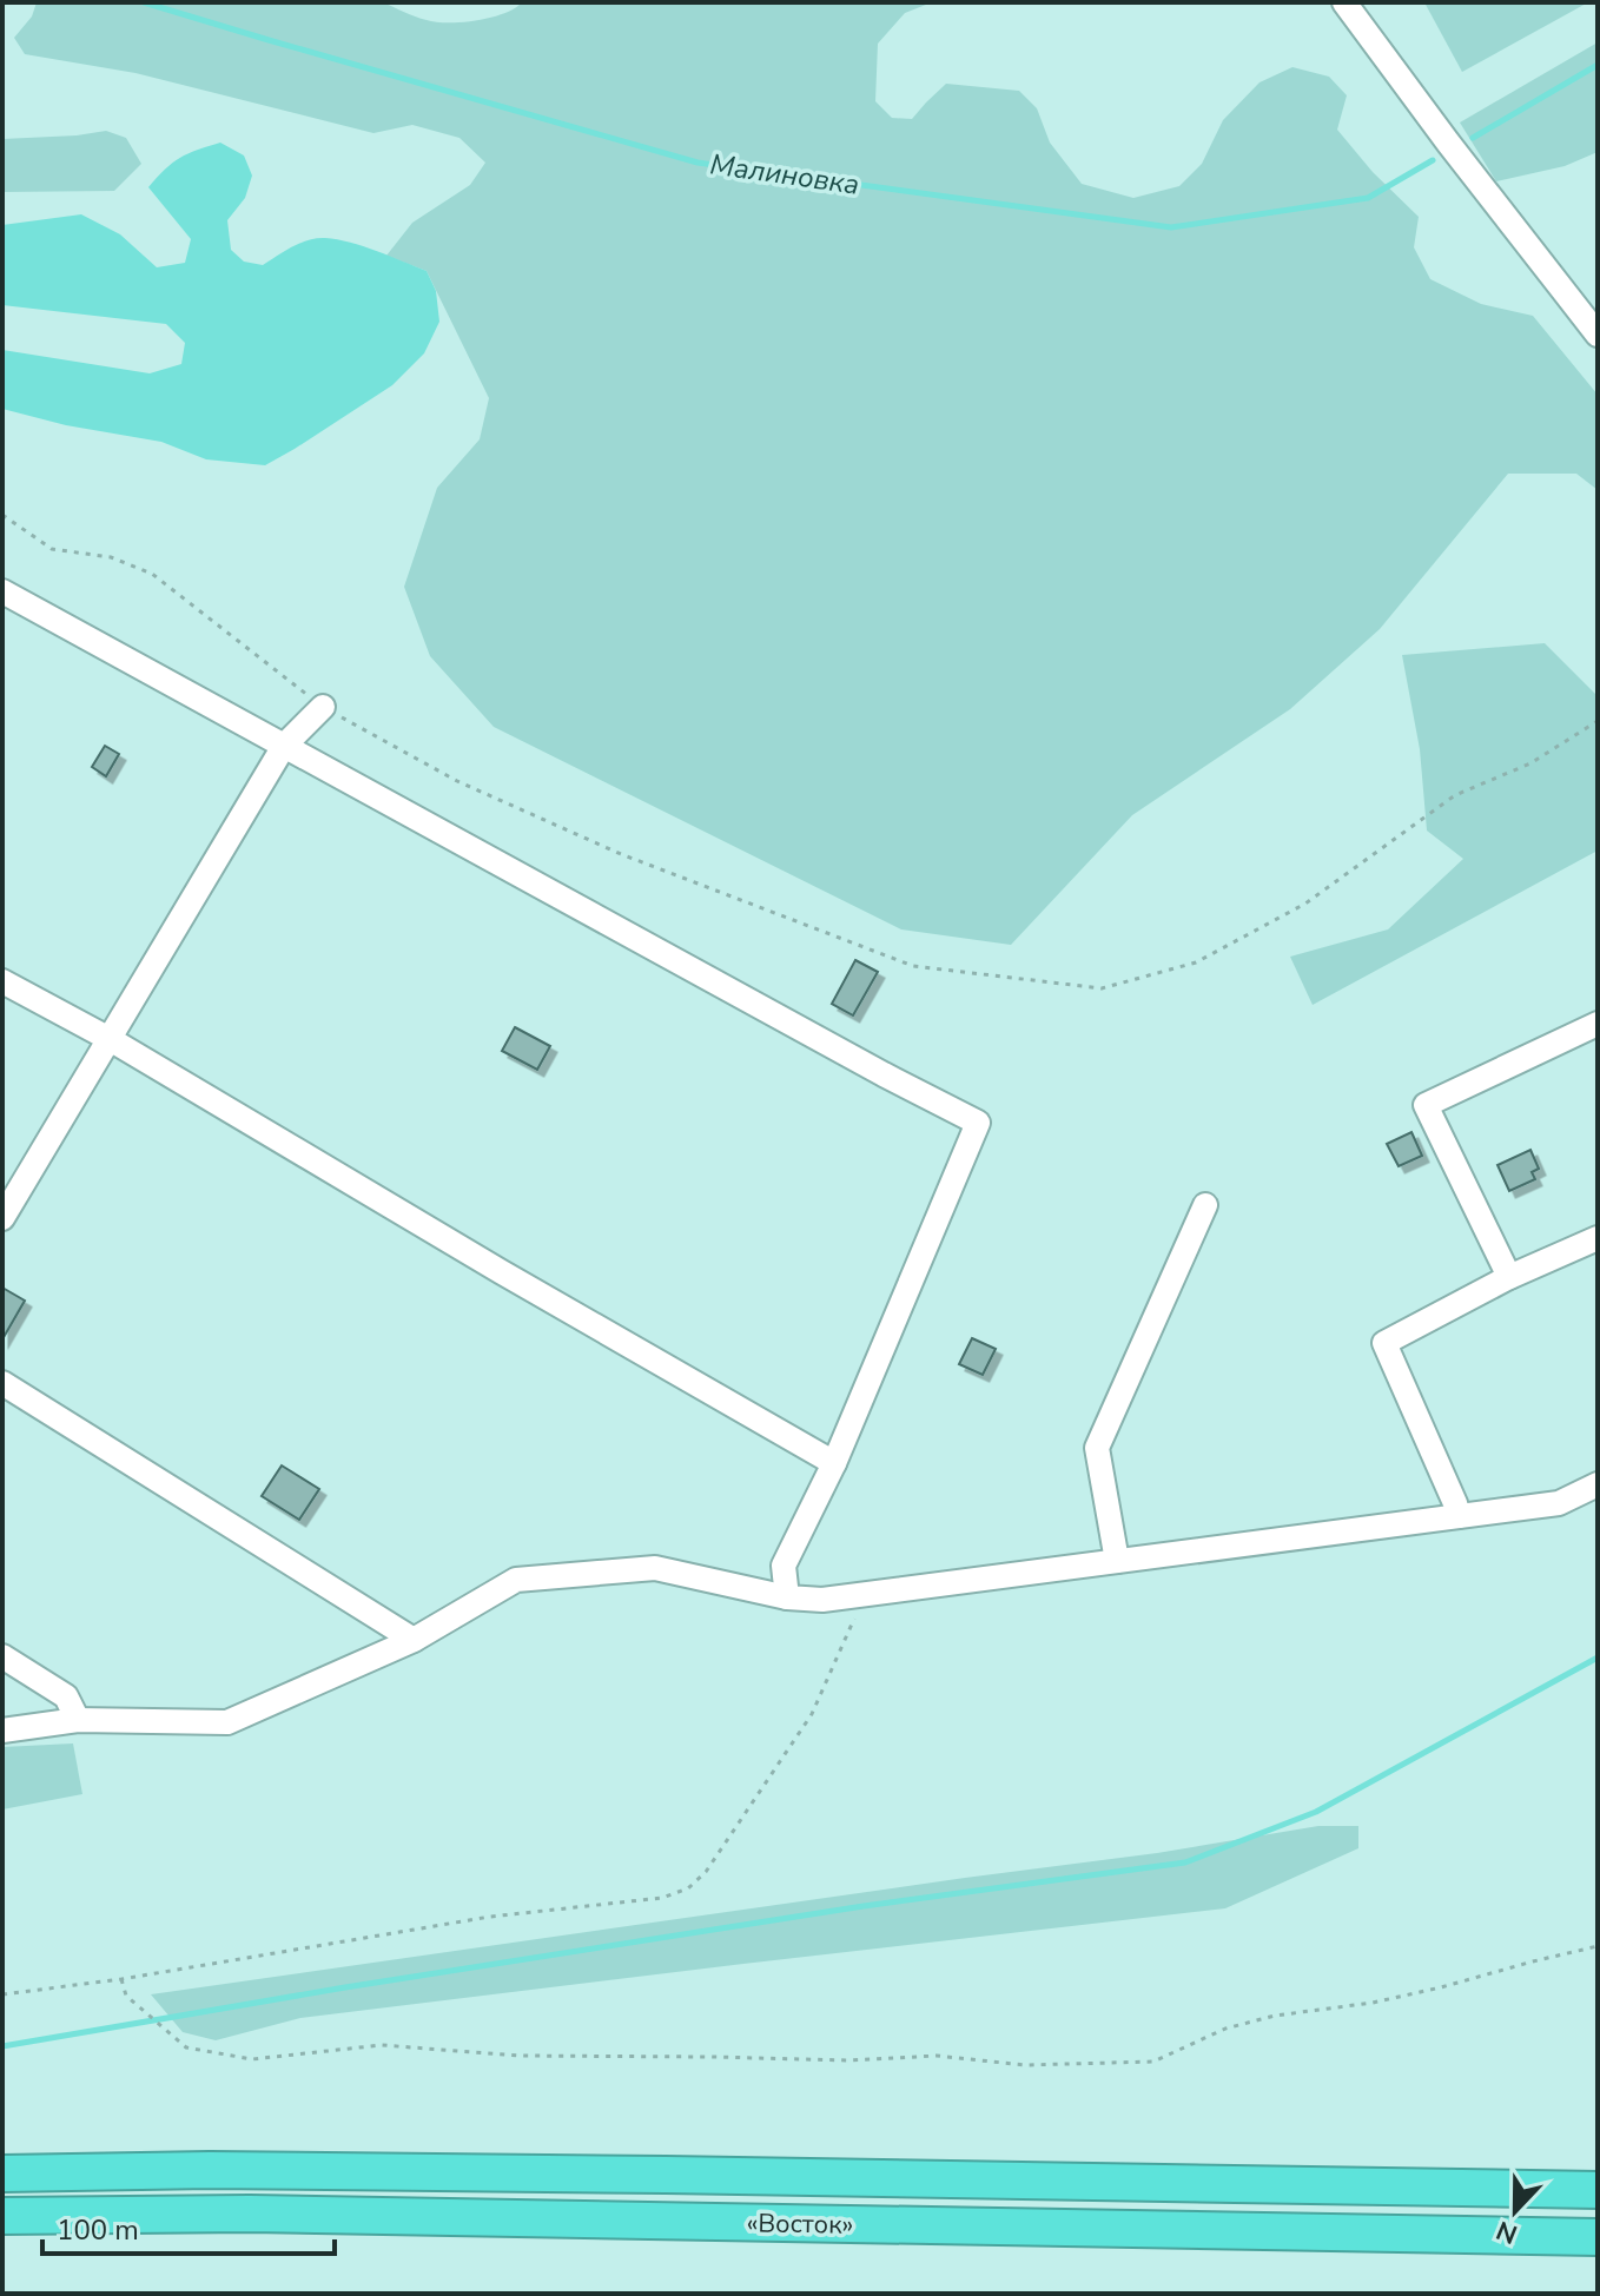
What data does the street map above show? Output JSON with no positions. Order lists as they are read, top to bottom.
{
  "streets": {
    "highway": ["«Восток»"]
  },
  "water": ["Малиновка"],
  "scale_bar": "100 m",
  "north": "bottom"
}
